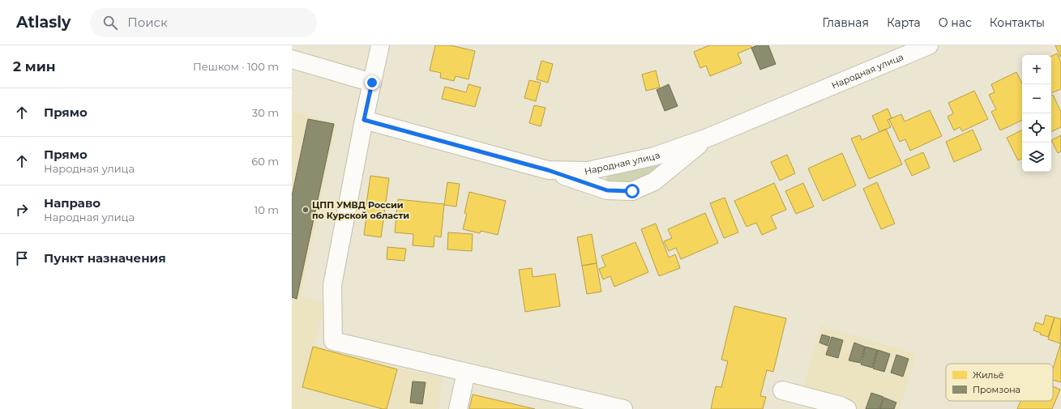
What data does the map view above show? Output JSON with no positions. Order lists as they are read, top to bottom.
{
  "streets": {
    "street": ["Народная улица"]
  },
  "places": ["ЦПП УМВД России по Курской области"],
  "legend": ["Жильё", "Промзона"],
  "page": {
    "header": "Atlasly",
    "search": "Поиск",
    "nav": [
      "Главная",
      "Карта",
      "О нас",
      "Контакты"
    ],
    "heading": ["2 мин", "Пешком · 100 m"],
    "map_buttons": ["+", "−"],
    "list": [
      ["Прямо", "30 m"],
      ["Прямо", "Народная улица", "60 m"],
      ["Направо", "Народная улица", "10 m"],
      "Пункт назначения"
    ]
  }
}
